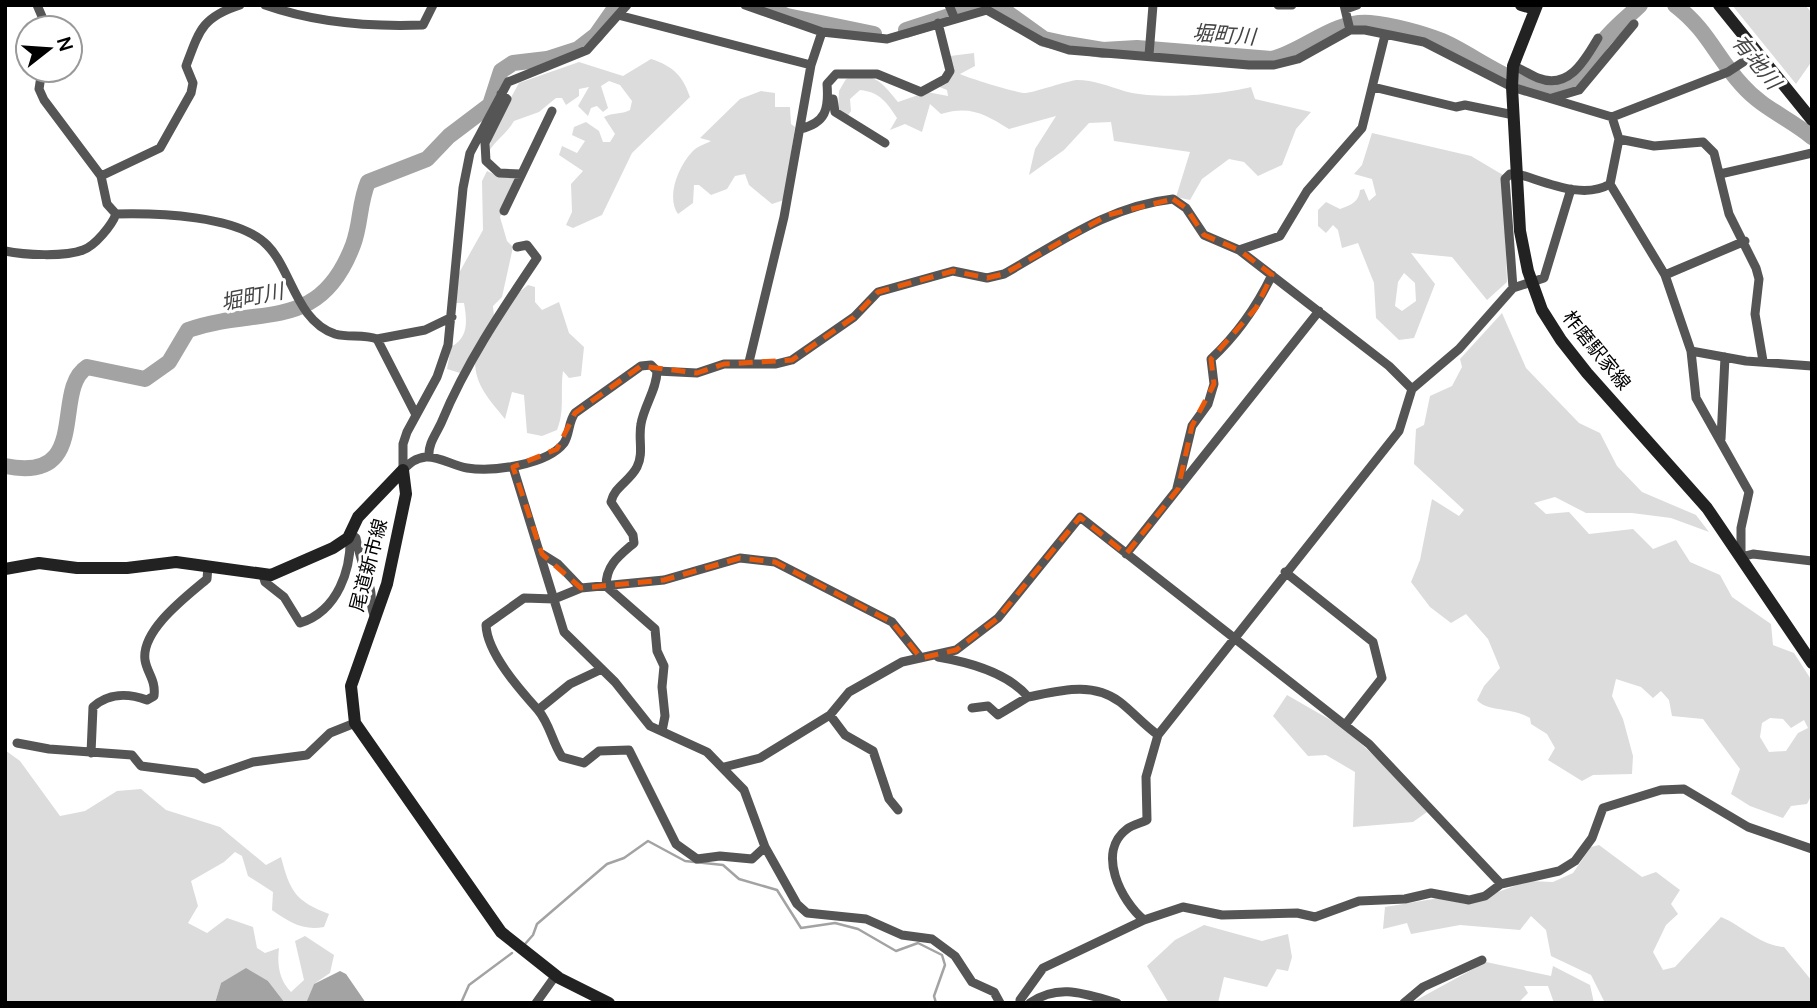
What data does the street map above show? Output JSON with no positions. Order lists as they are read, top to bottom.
{
  "streets": {
    "main road": ["柞磨駅家線", "尾道新市線"]
  },
  "water": ["堀町川", "有地川"],
  "north": "right"
}
